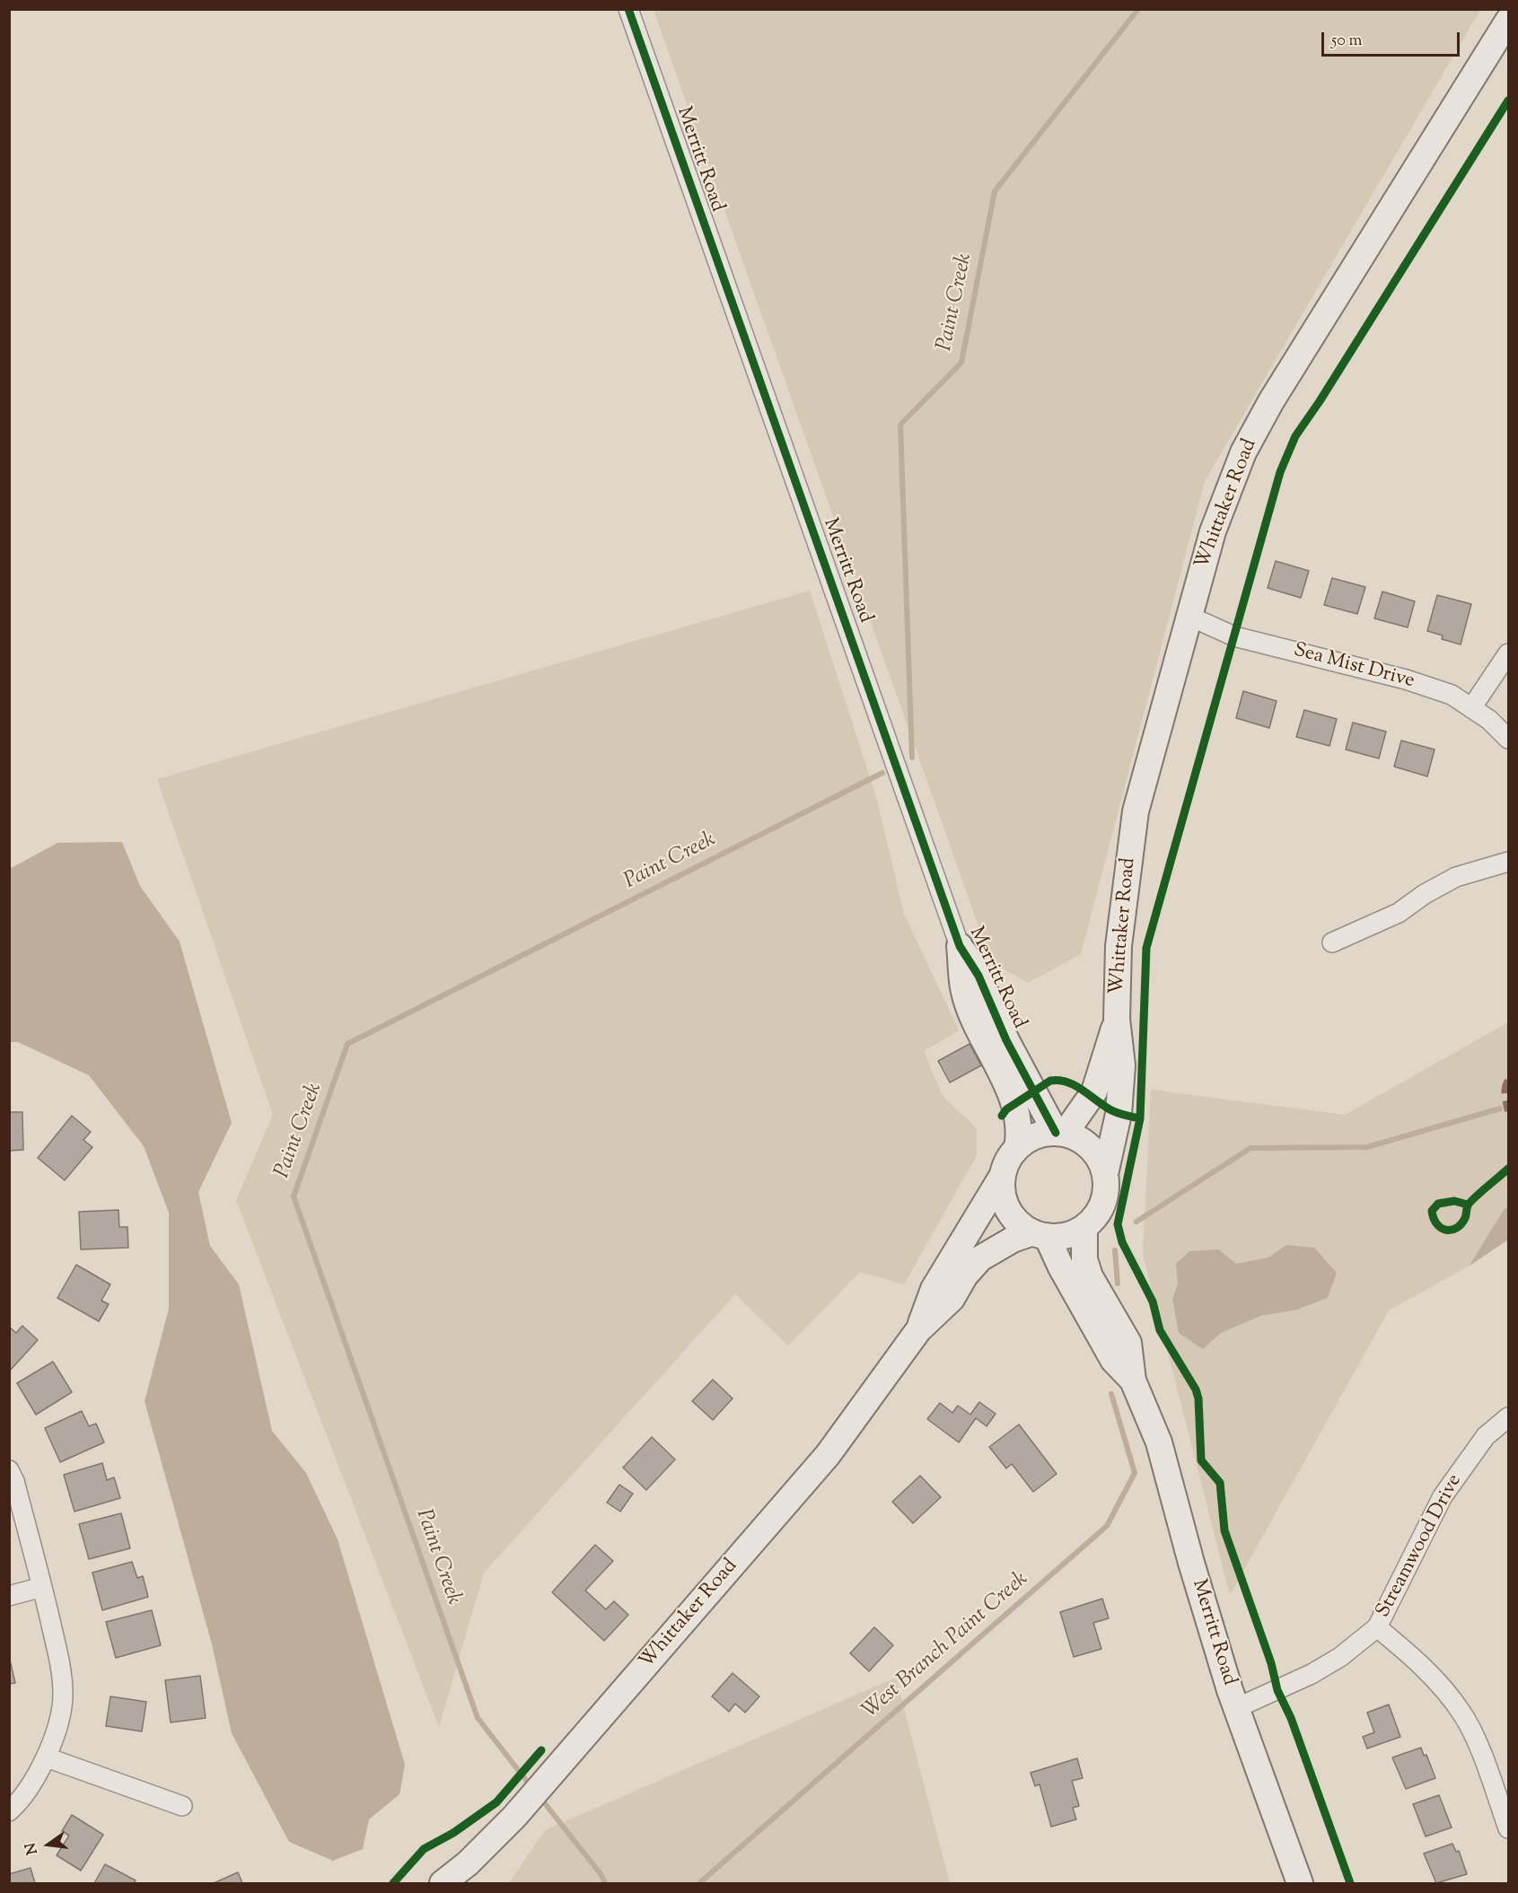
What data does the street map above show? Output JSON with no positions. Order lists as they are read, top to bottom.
{
  "streets": {
    "main road": ["Merritt Road", "Whittaker Road"],
    "street": ["Sea Mist Drive", "Streamwood Drive"]
  },
  "crossings": [
    ["Merritt Road", "Whittaker Road"],
    ["Merritt Road", "Streamwood Drive"],
    ["Whittaker Road", "Sea Mist Drive"]
  ],
  "water": ["Paint Creek", "West Branch Paint Creek"],
  "scale_bar": "50 m",
  "north": "left"
}
